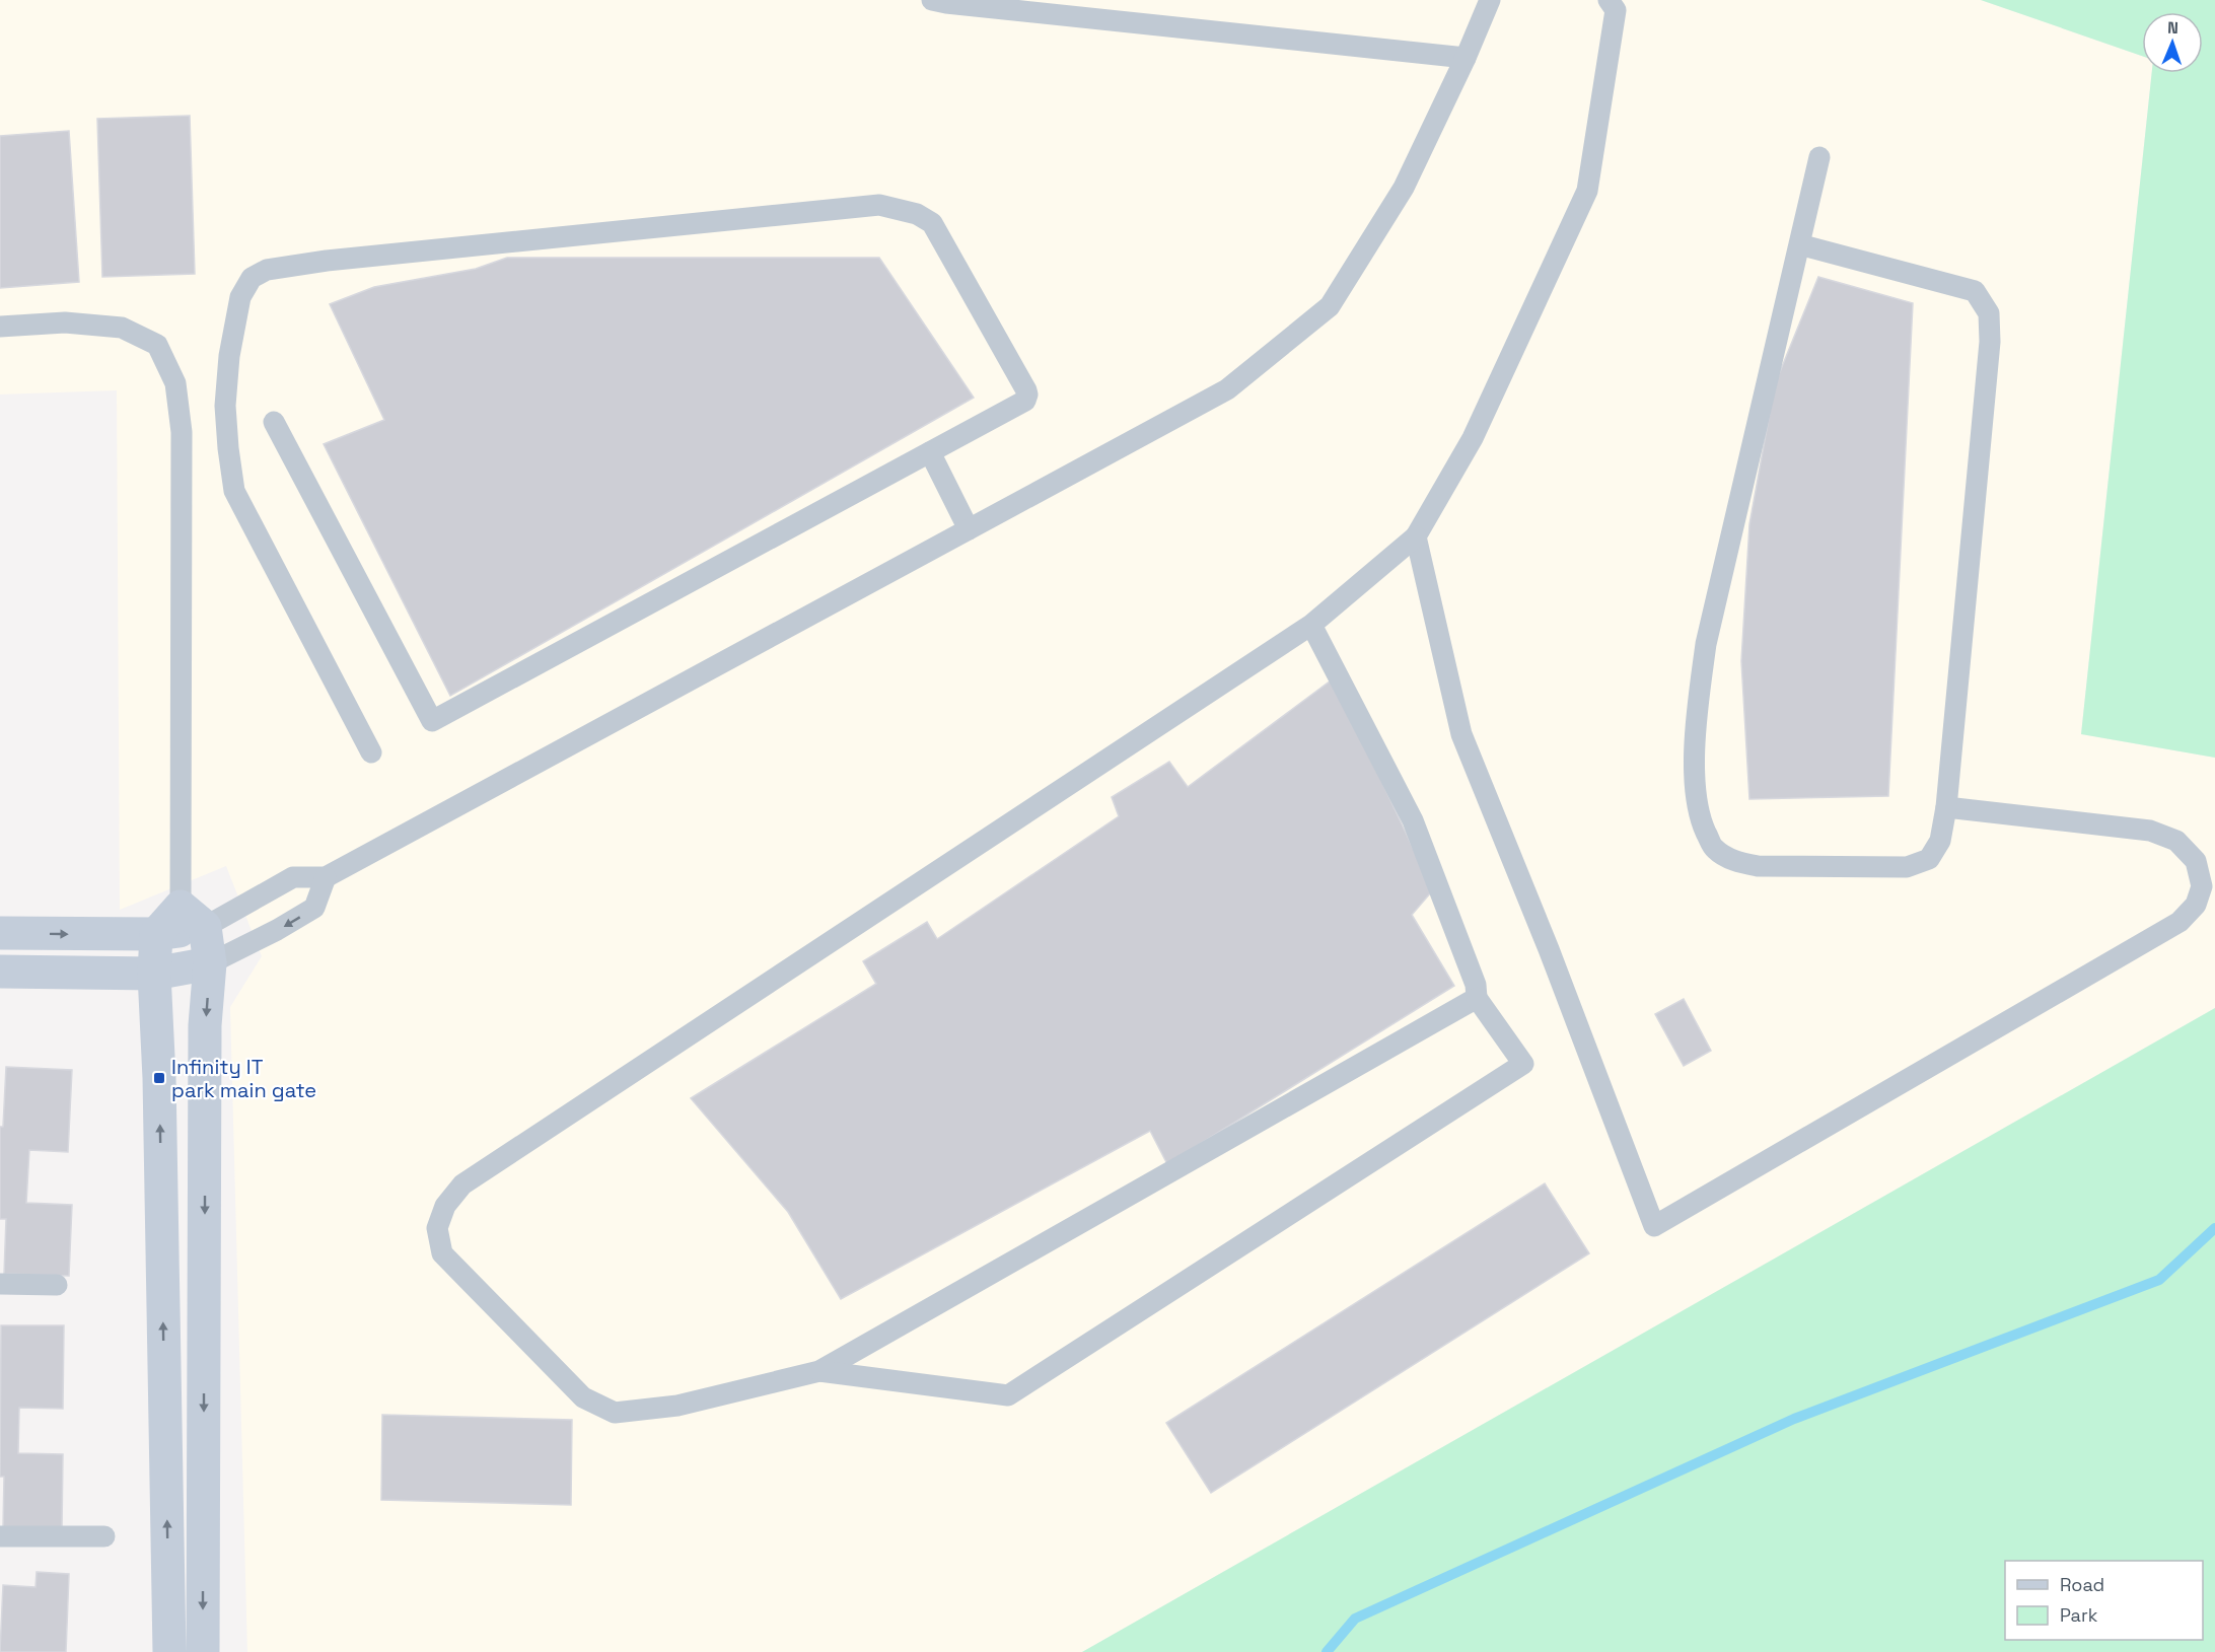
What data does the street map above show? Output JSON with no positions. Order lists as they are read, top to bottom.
{
  "places": {
    "transit": ["Infinity IT park main gate"]
  },
  "legend": ["Road", "Park"],
  "north": "top"
}
